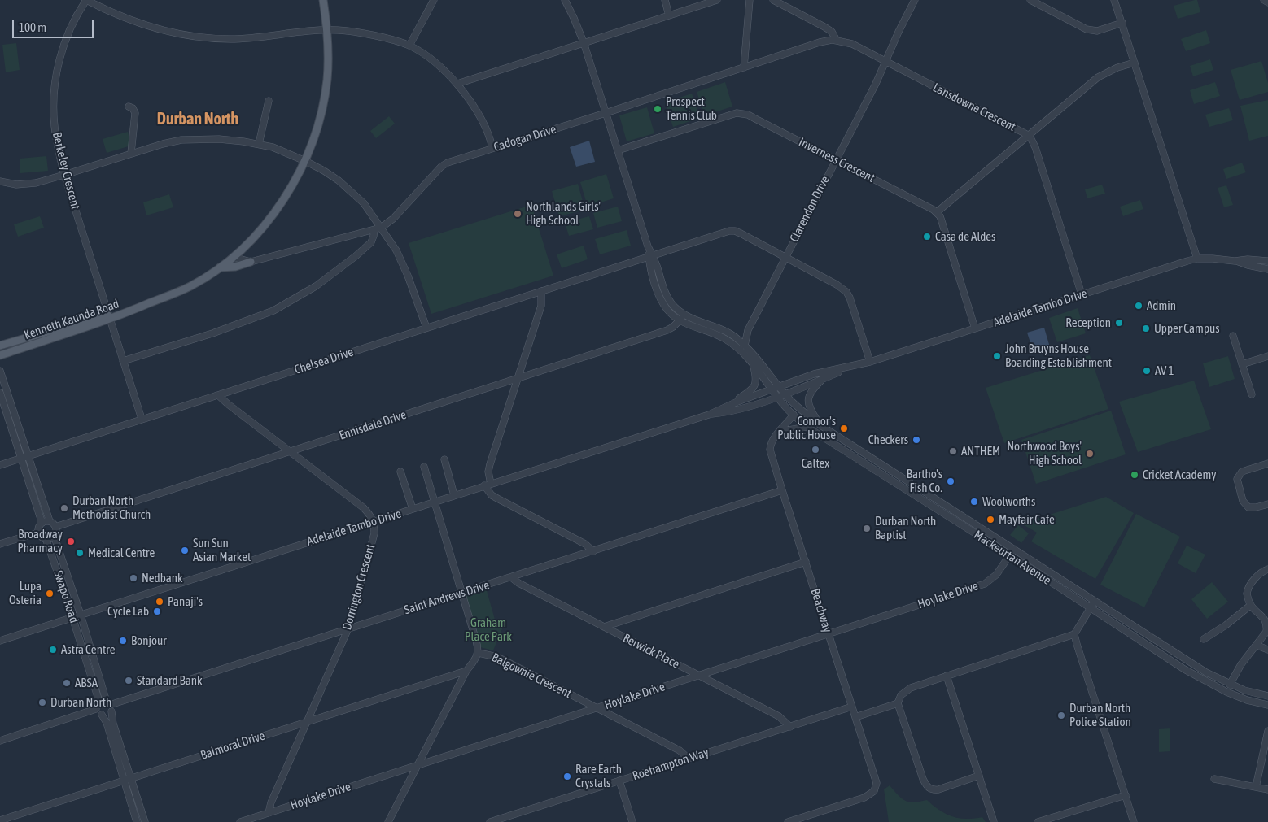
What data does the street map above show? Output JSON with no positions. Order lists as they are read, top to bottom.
{
  "streets": {
    "main road": ["Kenneth Kaunda Road"],
    "street": [
      "Lansdowne Crescent",
      "Cadogan Drive",
      "Inverness Crescent",
      "Berkeley Crescent",
      "Clarendon Drive",
      "Adelaide Tambo Drive",
      "Chelsea Drive",
      "Ennisdale Drive",
      "Mackeurtan Avenue",
      "Dorrington Crescent",
      "Hoylake Drive",
      "Swapo Road",
      "Saint Andrews Drive",
      "Beachway",
      "Berwick Place",
      "Balgownie Crescent",
      "Balmoral Drive",
      "Roehampton Way"
    ]
  },
  "crossings": [
    ["Lansdowne Crescent", "Cadogan Drive"],
    ["Lansdowne Crescent", "Clarendon Drive"],
    ["Lansdowne Crescent", "Adelaide Tambo Drive"],
    ["Cadogan Drive", "Kenneth Kaunda Road"],
    ["Inverness Crescent", "Clarendon Drive"],
    ["Berkeley Crescent", "Kenneth Kaunda Road"],
    ["Berkeley Crescent", "Chelsea Drive"],
    ["Clarendon Drive", "Chelsea Drive"],
    ["Adelaide Tambo Drive", "Chelsea Drive"],
    ["Adelaide Tambo Drive", "Mackeurtan Avenue"],
    ["Adelaide Tambo Drive", "Dorrington Crescent"],
    ["Adelaide Tambo Drive", "Swapo Road"],
    ["Ennisdale Drive", "Swapo Road"],
    ["Mackeurtan Avenue", "Hoylake Drive"],
    ["Mackeurtan Avenue", "Beachway"],
    ["Dorrington Crescent", "Hoylake Drive"],
    ["Dorrington Crescent", "Saint Andrews Drive"],
    ["Dorrington Crescent", "Balmoral Drive"],
    ["Hoylake Drive", "Beachway"],
    ["Hoylake Drive", "Berwick Place"],
    ["Hoylake Drive", "Balgownie Crescent"],
    ["Swapo Road", "Saint Andrews Drive"],
    ["Saint Andrews Drive", "Beachway"],
    ["Saint Andrews Drive", "Berwick Place"],
    ["Beachway", "Roehampton Way"],
    ["Berwick Place", "Roehampton Way"],
    ["Balgownie Crescent", "Balmoral Drive"],
    ["Balgownie Crescent", "Roehampton Way"]
  ],
  "districts": ["Durban North"],
  "parks": ["Graham Place Park"],
  "places": [
    "Prospect Tennis Club",
    "Northlands Girls' High School",
    "Casa de Aldes",
    "Admin",
    "Reception",
    "Upper Campus",
    "John Bruyns House Boarding Establishment",
    "AV 1",
    "Connor's Public House",
    "Checkers",
    "Caltex",
    "ANTHEM",
    "Northwood Boys' High School",
    "Cricket Academy",
    "Bartho's Fish Co.",
    "Woolworths",
    "Durban North Methodist Church",
    "Mayfair Cafe",
    "Durban North Baptist",
    "Broadway Pharmacy",
    "Sun Sun Asian Market",
    "Medical Centre",
    "Nedbank",
    "Lupa Osteria",
    "Panaji's",
    "Cycle Lab",
    "Bonjour",
    "Astra Centre",
    "Standard Bank",
    "ABSA",
    "Durban North",
    "Durban North Police Station",
    "Rare Earth Crystals"
  ],
  "scale_bar": "100 m"
}
